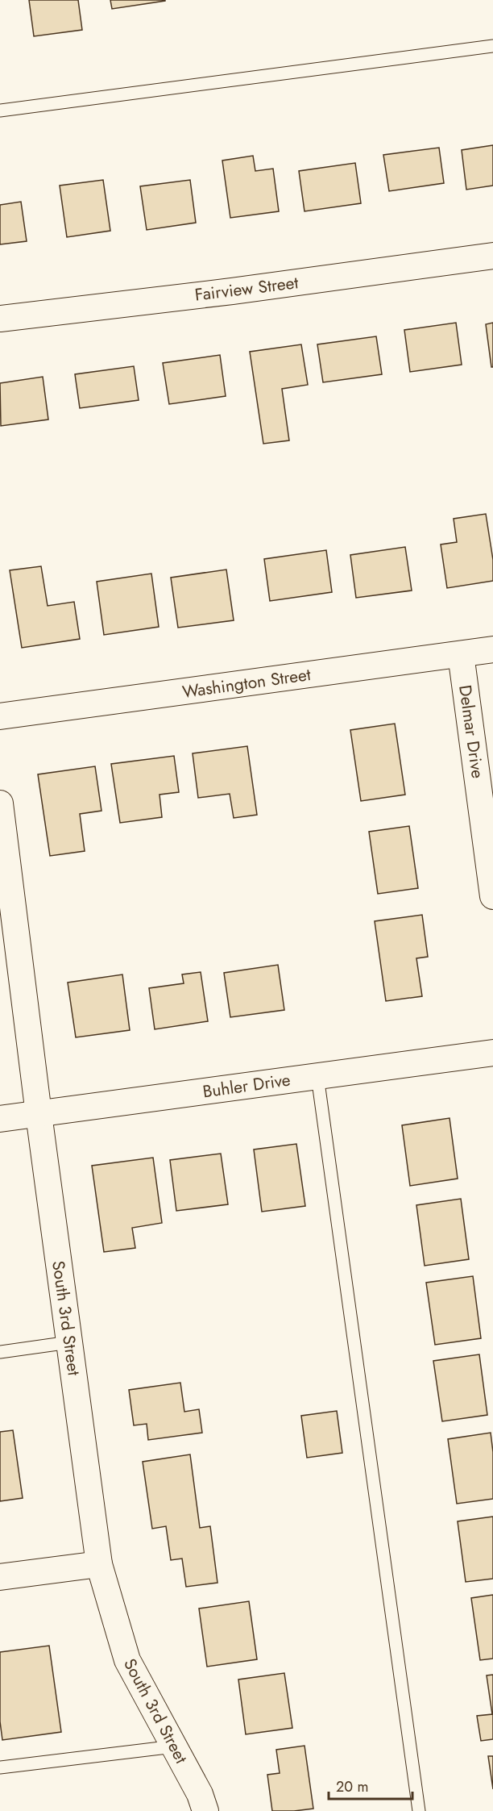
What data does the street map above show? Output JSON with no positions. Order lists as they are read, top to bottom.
{
  "streets": {
    "street": [
      "Fairview Street",
      "Washington Street",
      "Delmar Drive",
      "Buhler Drive",
      "South 3rd Street"
    ]
  },
  "crossings": [
    ["Washington Street", "Delmar Drive"],
    ["Buhler Drive", "South 3rd Street"]
  ],
  "scale_bar": "20 m"
}
